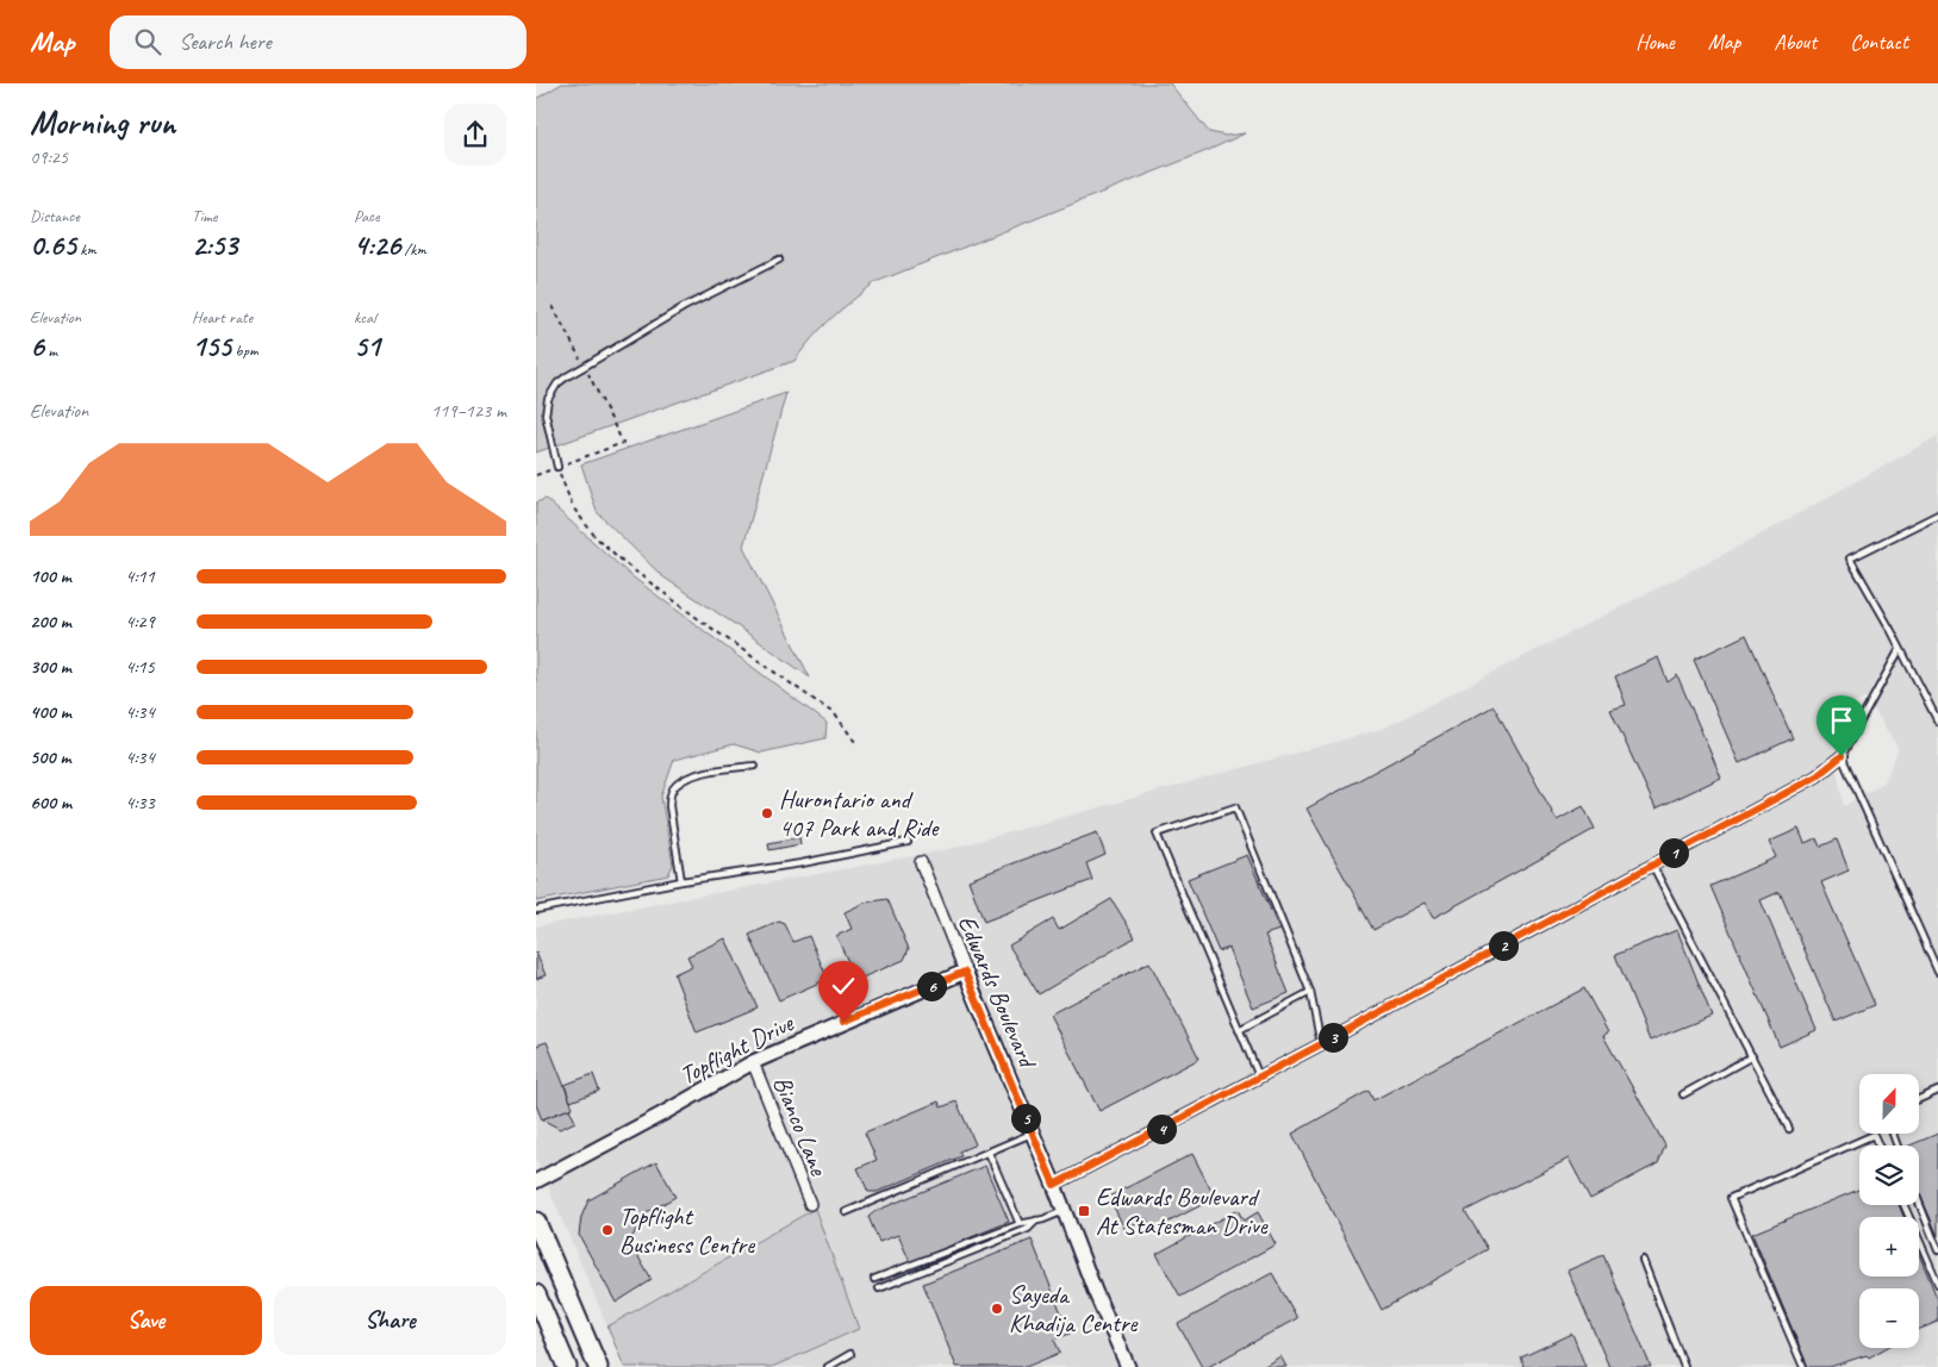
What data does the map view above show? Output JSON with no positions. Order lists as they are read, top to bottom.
{
  "streets": {
    "street": ["Edwards Boulevard", "Topflight Drive", "Bianco Lane"]
  },
  "crossings": [
    ["Edwards Boulevard", "Topflight Drive"],
    ["Topflight Drive", "Bianco Lane"]
  ],
  "places": {
    "other": ["Hurontario and 407 Park and Ride", "Topflight Business Centre", "Sayeda Khadija Centre"],
    "transit": ["Edwards Boulevard At Statesman Drive"]
  },
  "north": "top",
  "page": {
    "header": "Map",
    "search": "Search here",
    "nav": [
      "Home",
      "Map",
      "About",
      "Contact"
    ],
    "heading": ["Morning run", "09:25"],
    "stats": [
      ["Distance", "0.65 km"],
      ["Time", "2:53"],
      ["Pace", "4:26 /km"],
      ["Elevation", "6 m"],
      ["Heart rate", "155 bpm"],
      ["kcal", "51"]
    ],
    "chart": ["Elevation", "119–123 m"],
    "list": [
      {
        "name": "100 m",
        "note": "4:11"
      },
      {
        "name": "200 m",
        "note": "4:29"
      },
      {
        "name": "300 m",
        "note": "4:15"
      },
      {
        "name": "400 m",
        "note": "4:34"
      },
      {
        "name": "500 m",
        "note": "4:34"
      },
      {
        "name": "600 m",
        "note": "4:33"
      }
    ],
    "pins": [
      "1",
      "2",
      "6",
      "3",
      "5",
      "4"
    ],
    "map_buttons": ["+", "−"],
    "buttons": ["Save", "Share"]
  }
}
